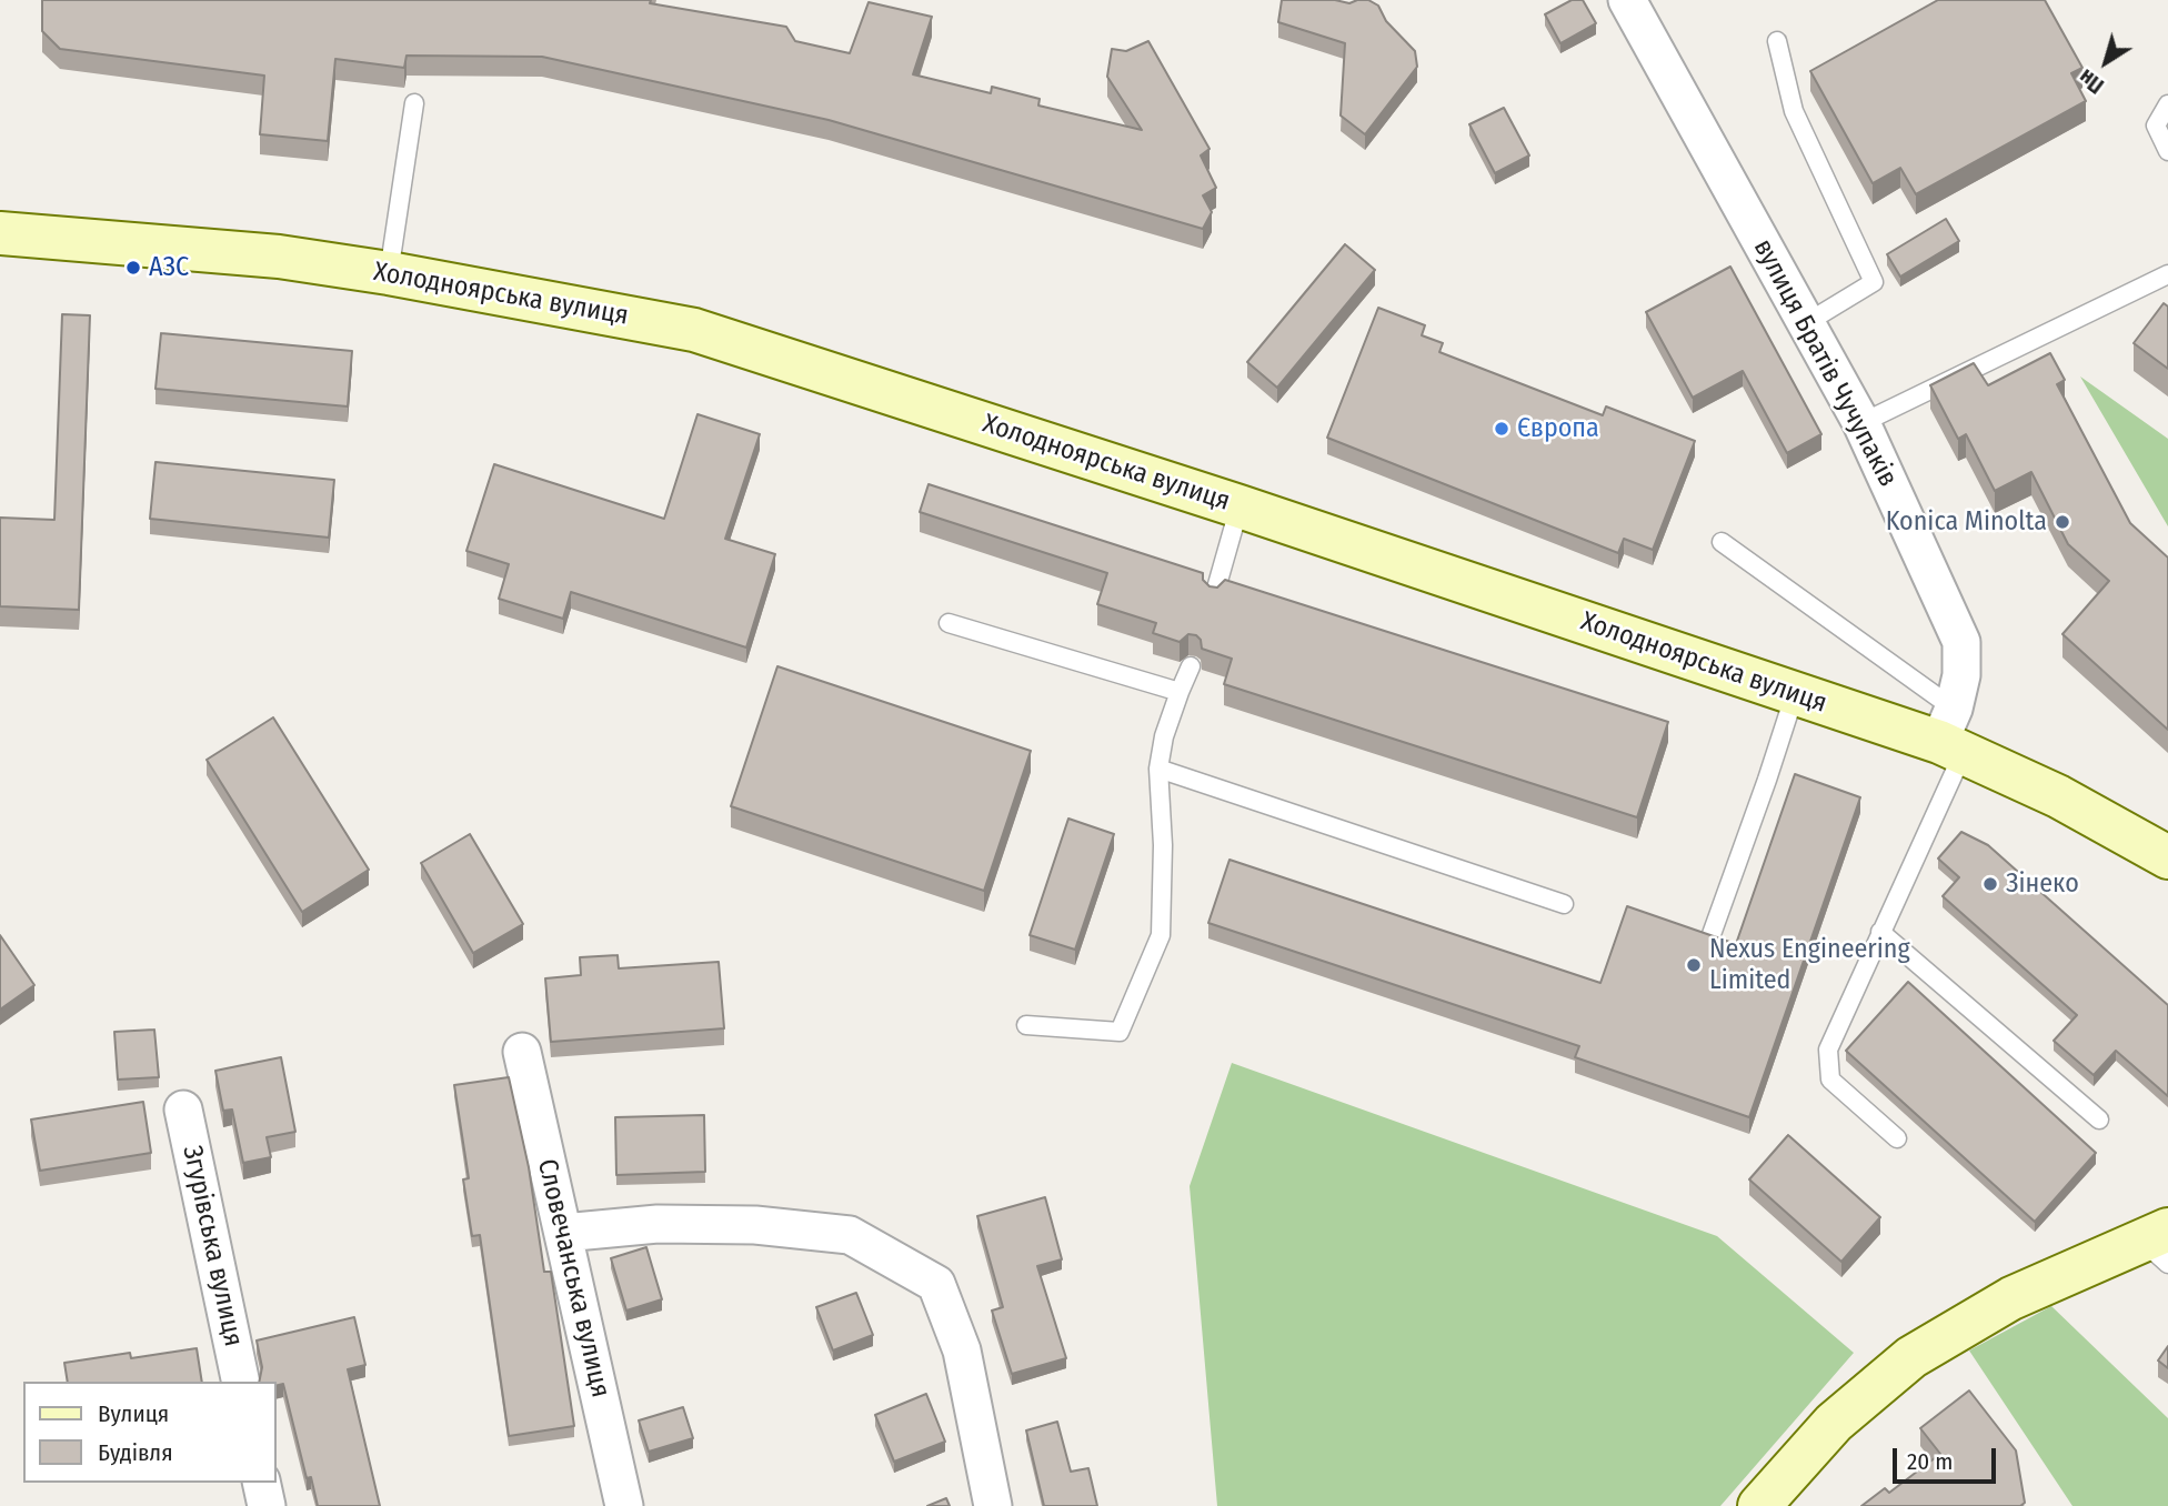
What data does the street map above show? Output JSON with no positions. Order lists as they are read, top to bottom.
{
  "streets": {
    "main road": ["Холодноярська вулиця"],
    "street": ["вулиця Братів Чучупаків", "Згурівська вулиця", "Словечанська вулиця"]
  },
  "crossings": [
    ["Холодноярська вулиця", "вулиця Братів Чучупаків"]
  ],
  "places": [
    "АЗС",
    "Європа",
    "Konica Minolta",
    "Зінеко",
    "Nexus Engineering Limited"
  ],
  "legend": ["Вулиця", "Будівля"],
  "scale_bar": "20 m",
  "north": "bottom left"
}
